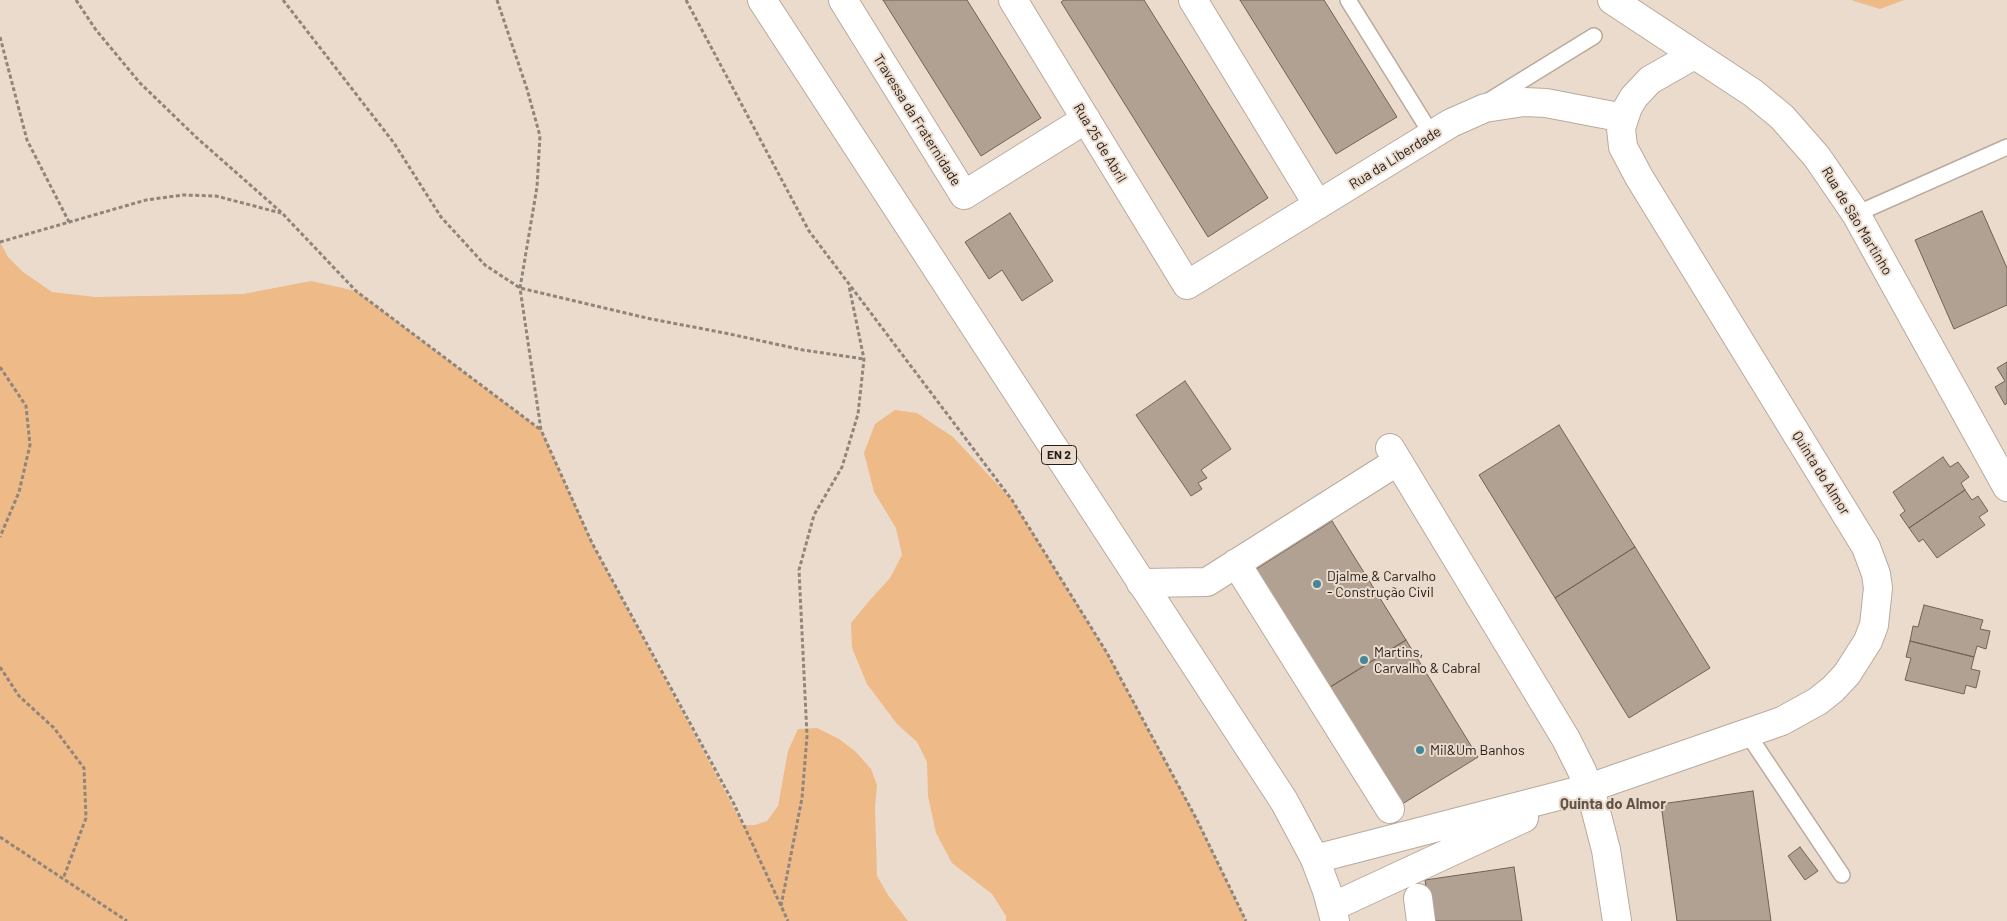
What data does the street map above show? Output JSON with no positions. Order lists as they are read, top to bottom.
{
  "streets": {
    "street": [
      "Travessa da Fraternidade",
      "Rua 25 de Abril",
      "Rua da Liberdade",
      "Rua de São Martinho",
      "EN 2",
      "Quinta do Almor"
    ]
  },
  "crossings": [
    ["Travessa da Fraternidade", "Rua 25 de Abril"],
    ["Rua 25 de Abril", "Rua da Liberdade"],
    ["Rua da Liberdade", "Quinta do Almor"],
    ["Rua de São Martinho", "Quinta do Almor"]
  ],
  "districts": ["Quinta do Almor"],
  "places": ["Djalme & Carvalho - Construção Civil", "Martins, Carvalho & Cabral", "Mil&Um Banhos"]
}
